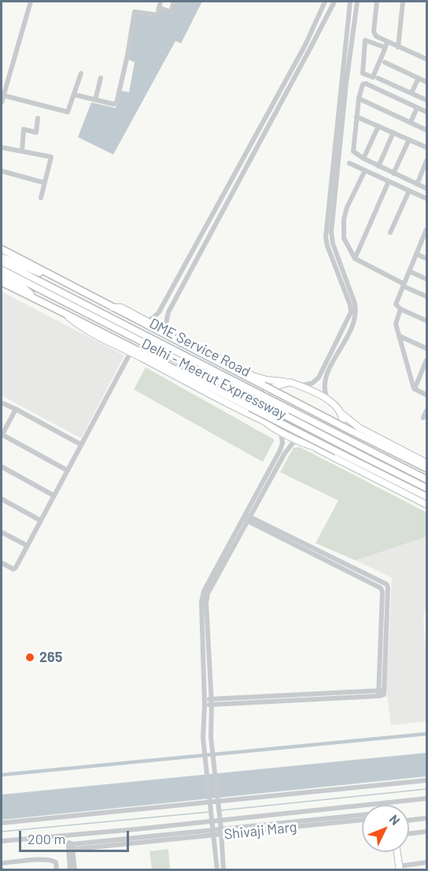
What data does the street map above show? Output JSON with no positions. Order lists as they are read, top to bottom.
{
  "streets": {
    "highway": ["Delhi - Meerut Expressway"],
    "main road": ["DME Service Road"],
    "street": ["Shivaji Marg"]
  },
  "places": ["265"],
  "scale_bar": "200 m",
  "north": "top right"
}
